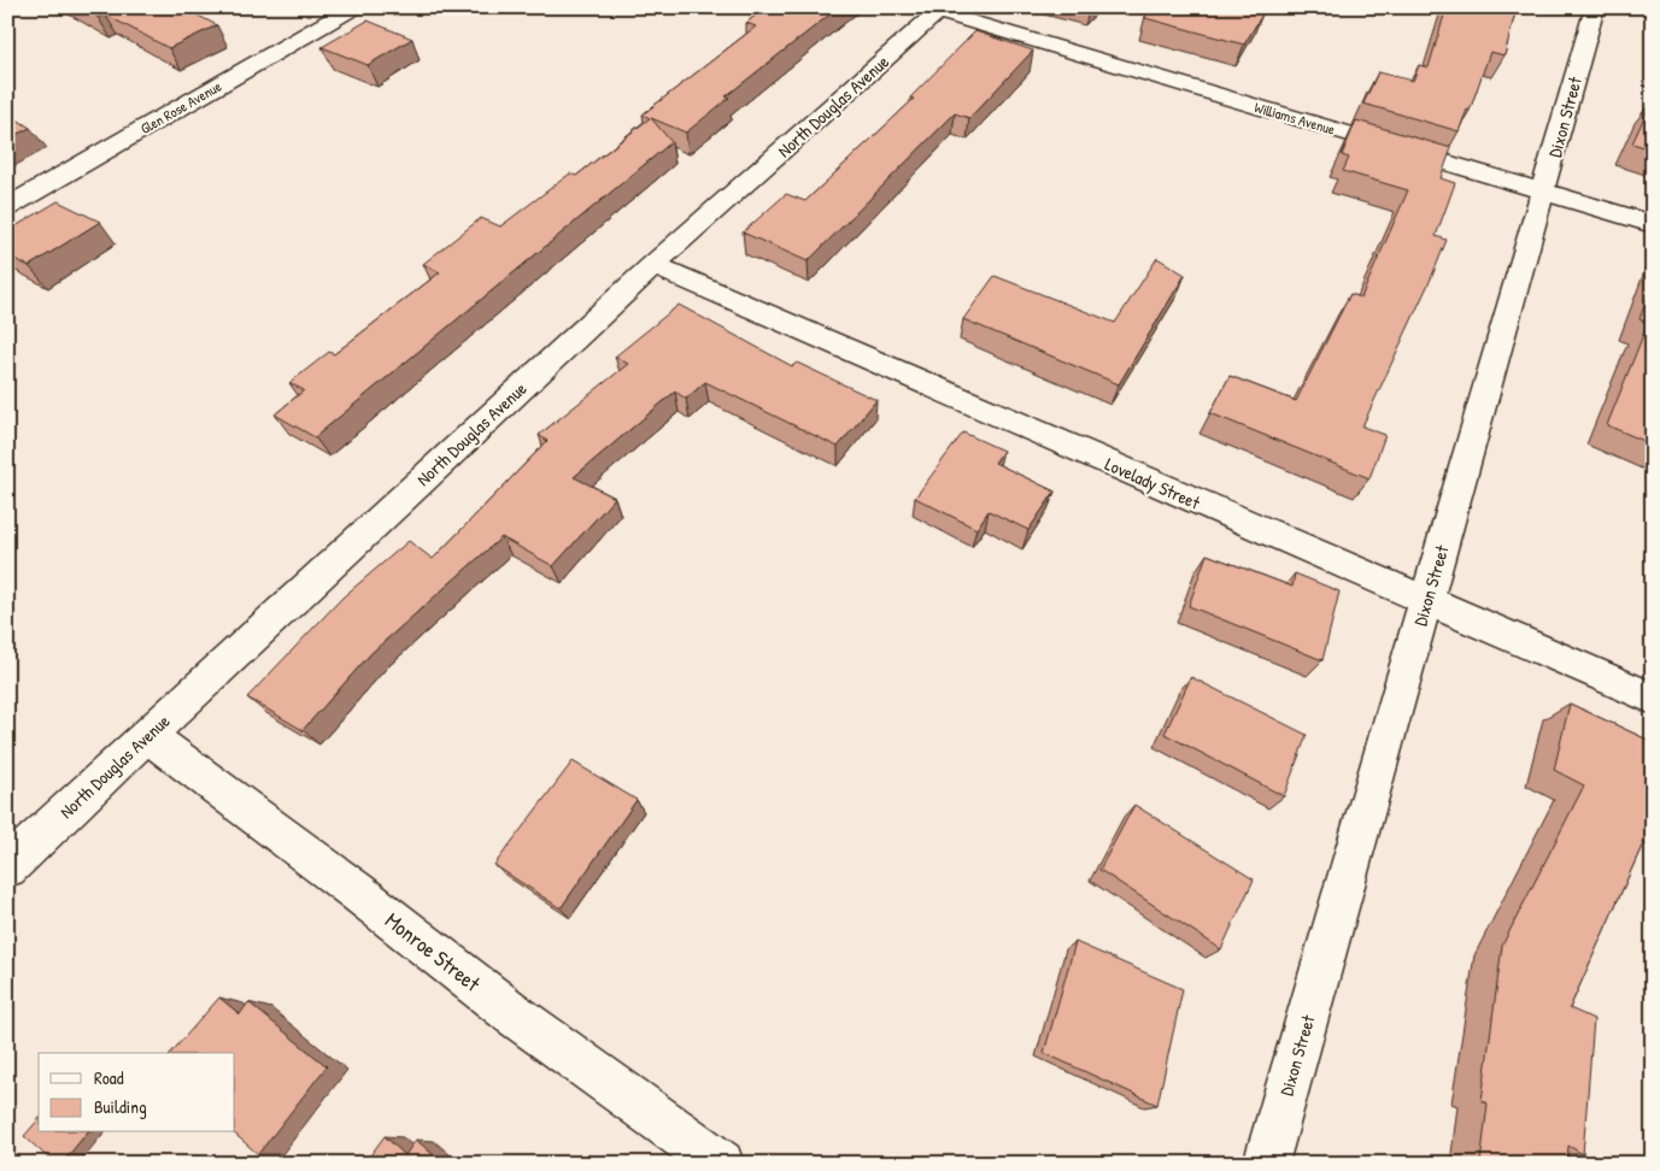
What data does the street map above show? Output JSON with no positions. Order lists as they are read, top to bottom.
{
  "streets": {
    "street": [
      "North Douglas Avenue",
      "Glen Rose Avenue",
      "Dixon Street",
      "Williams Avenue",
      "Lovelady Street",
      "Monroe Street"
    ]
  },
  "crossings": [
    ["North Douglas Avenue", "Williams Avenue"],
    ["North Douglas Avenue", "Lovelady Street"],
    ["North Douglas Avenue", "Monroe Street"],
    ["Dixon Street", "Williams Avenue"],
    ["Dixon Street", "Lovelady Street"]
  ],
  "legend": ["Road", "Building"]
}
